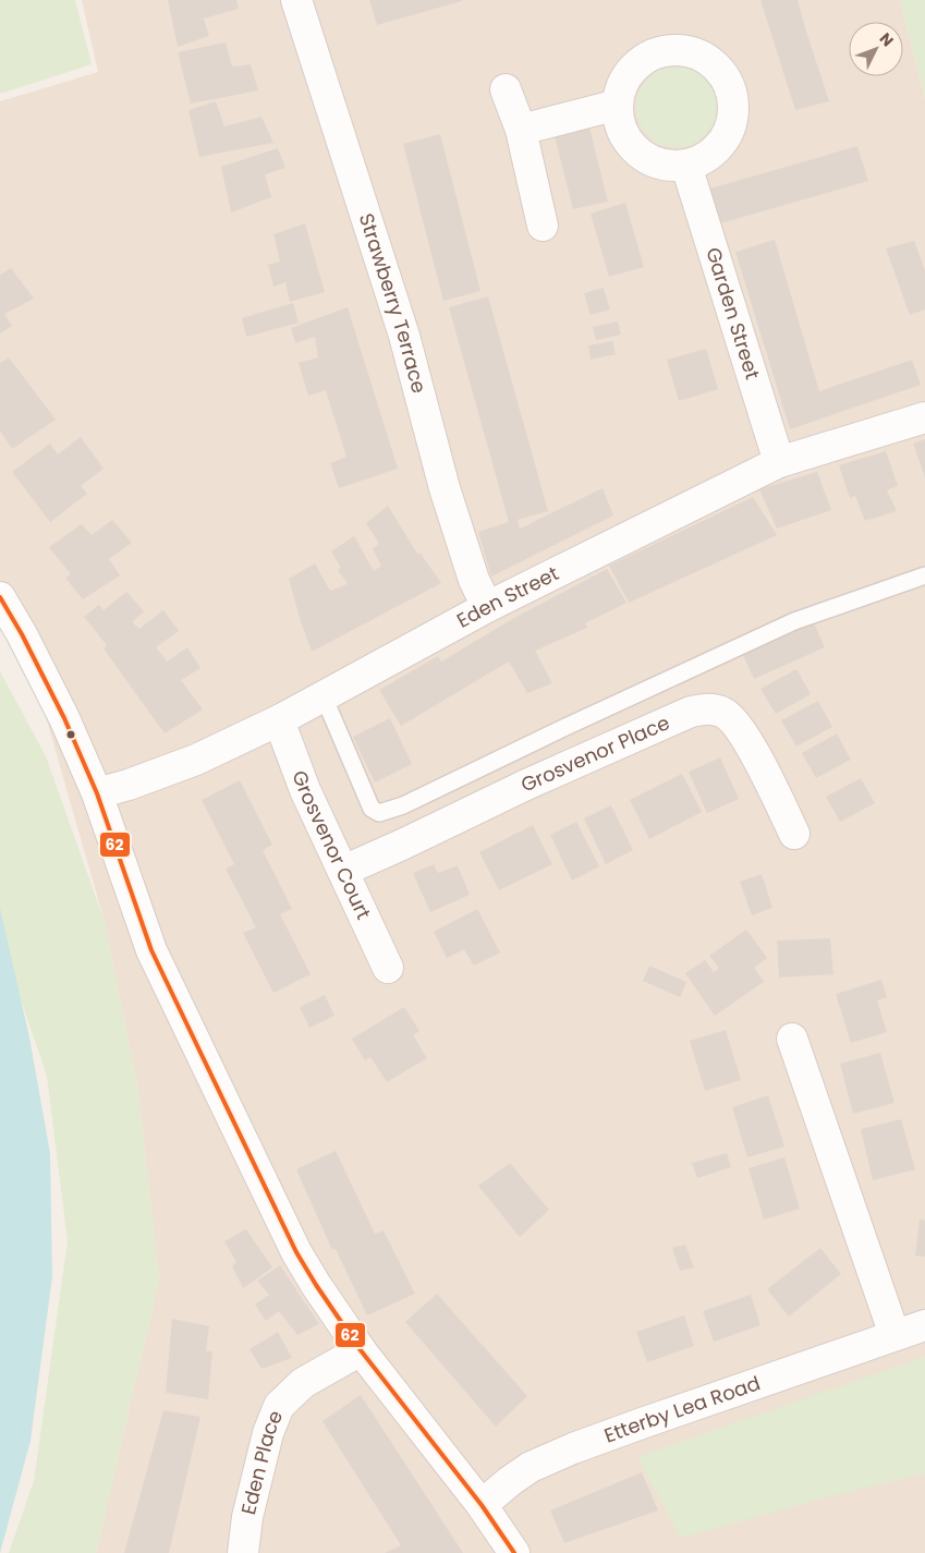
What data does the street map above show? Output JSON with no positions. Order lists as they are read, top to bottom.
{
  "streets": {
    "street": [
      "Strawberry Terrace",
      "Garden Street",
      "Eden Street",
      "Grosvenor Place",
      "Grosvenor Court",
      "Etterby Lea Road",
      "Eden Place"
    ]
  },
  "crossings": [
    ["Strawberry Terrace", "Eden Street"],
    ["Garden Street", "Eden Street"],
    ["Eden Street", "Grosvenor Court"],
    ["Grosvenor Place", "Grosvenor Court"]
  ],
  "lines": ["transit line 62"],
  "north": "top right"
}
